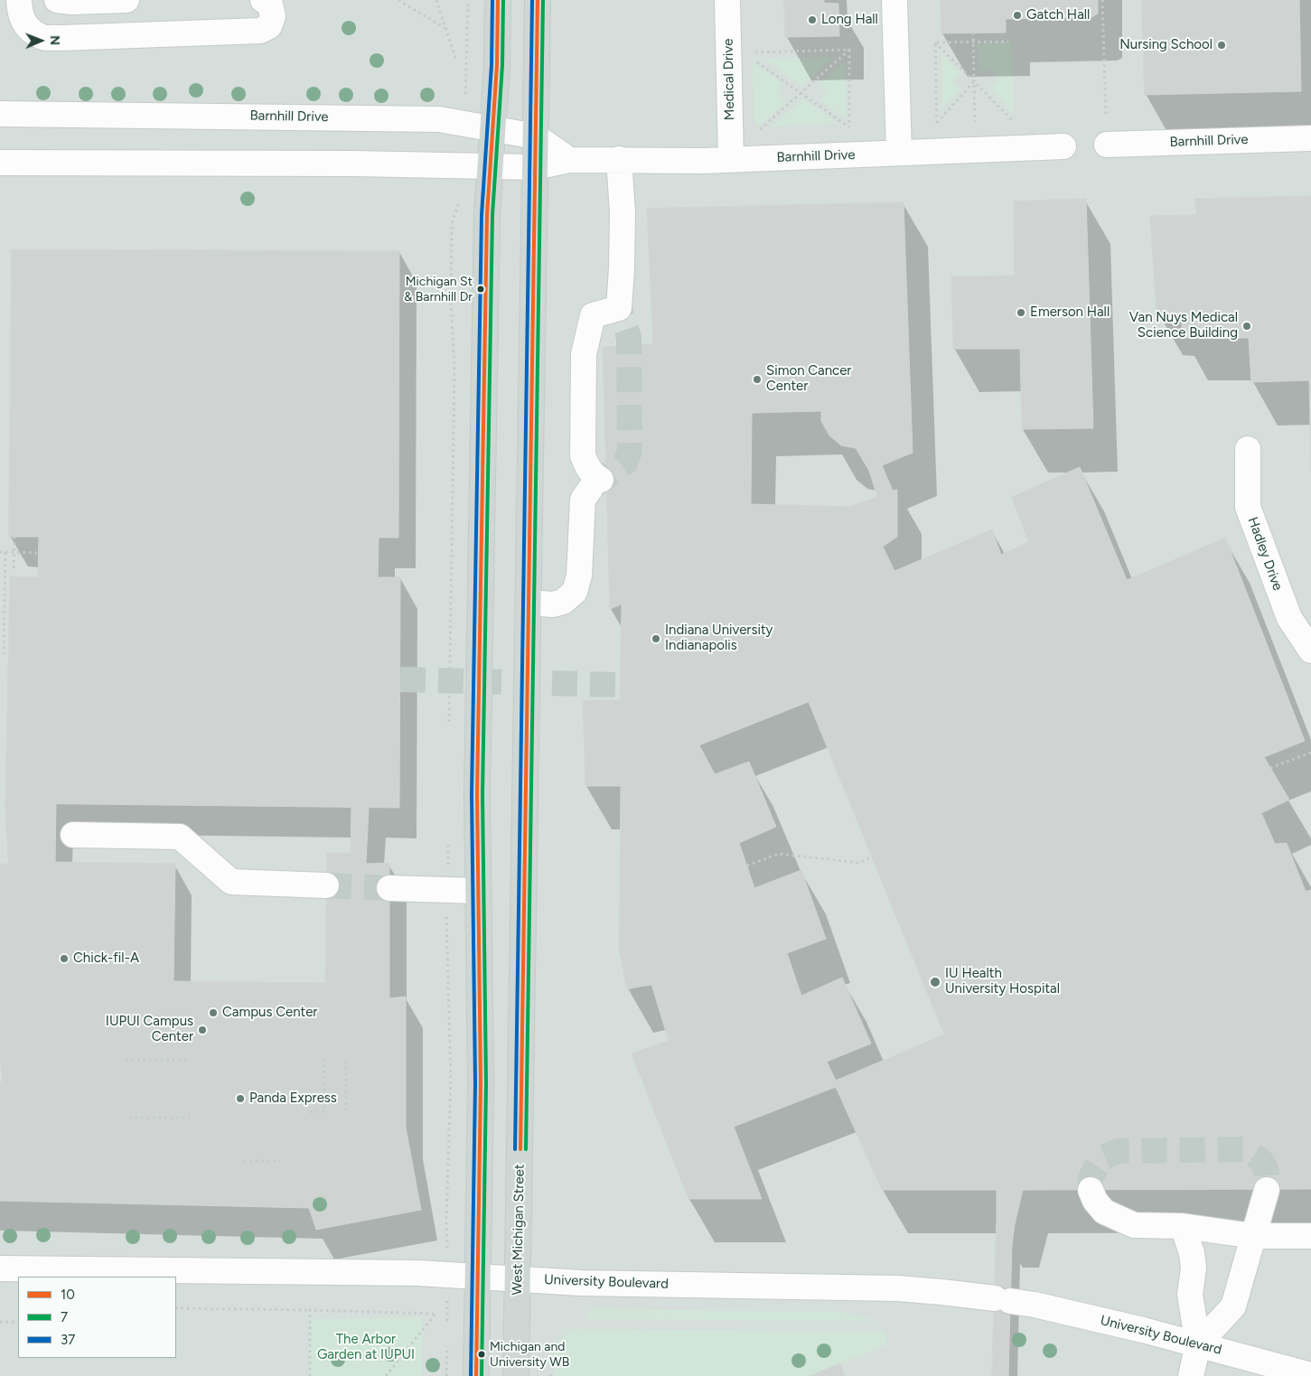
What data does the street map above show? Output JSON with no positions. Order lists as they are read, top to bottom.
{
  "streets": {
    "main road": ["West Michigan Street"],
    "street": [
      "Medical Drive",
      "Barnhill Drive",
      "Hadley Drive",
      "University Boulevard"
    ]
  },
  "crossings": [
    ["Medical Drive", "Barnhill Drive"],
    ["Barnhill Drive", "West Michigan Street"],
    ["West Michigan Street", "University Boulevard"]
  ],
  "parks": ["The Arbor Garden at IUPUI"],
  "places": [
    "Gatch Hall",
    "Long Hall",
    "Nursing School",
    "Michigan St & Barnhill Dr",
    "Emerson Hall",
    "Van Nuys Medical Science Building",
    "Simon Cancer Center",
    "Indiana University Indianapolis",
    "Chick-fil-A",
    "IU Health University Hospital",
    "Campus Center",
    "IUPUI Campus Center",
    "Panda Express",
    "Michigan and University WB"
  ],
  "lines": ["transit line 10", "transit line 7", "transit line 37"],
  "legend": ["10", "7", "37"],
  "north": "right"
}
